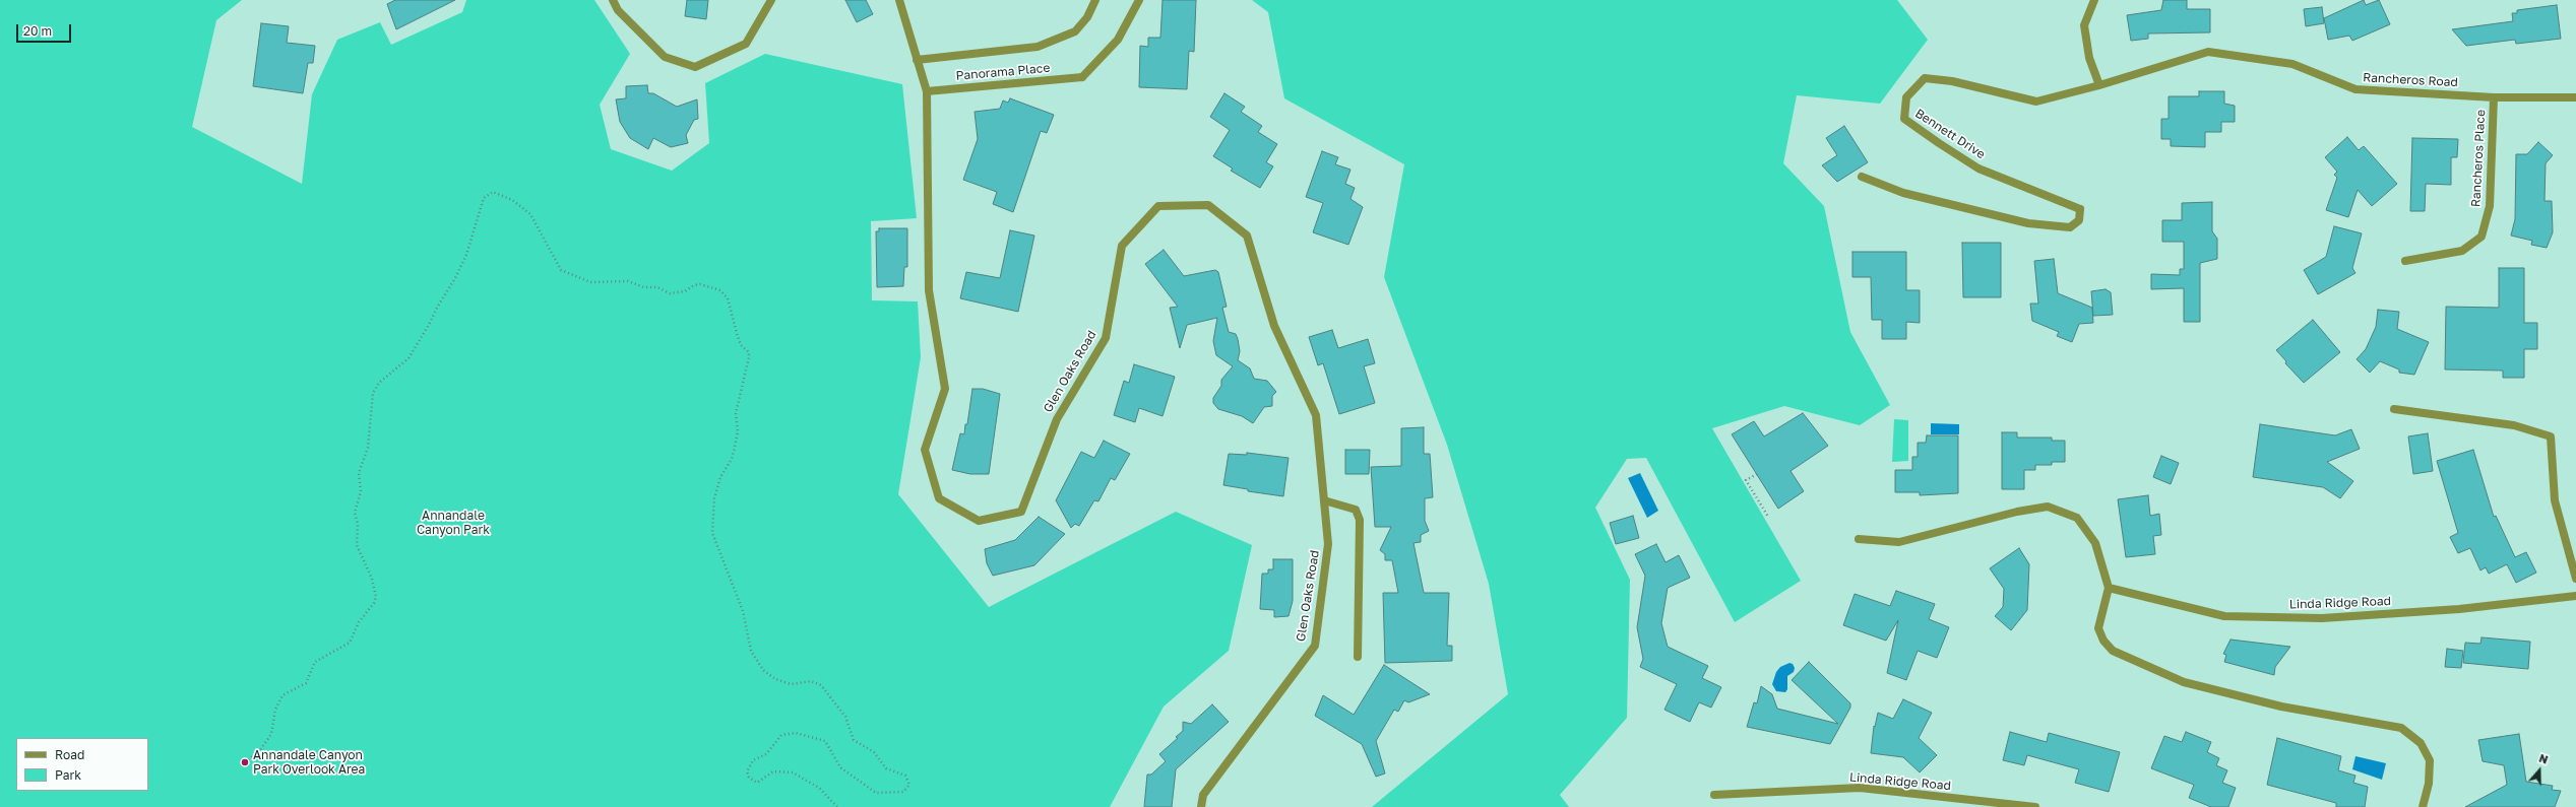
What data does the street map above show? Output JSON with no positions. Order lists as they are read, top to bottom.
{
  "streets": {
    "street": [
      "Panorama Place",
      "Rancheros Road",
      "Bennett Drive",
      "Rancheros Place",
      "Glen Oaks Road",
      "Linda Ridge Road"
    ]
  },
  "crossings": [
    ["Panorama Place", "Glen Oaks Road"],
    ["Rancheros Road", "Bennett Drive"],
    ["Rancheros Road", "Rancheros Place"]
  ],
  "parks": ["Annandale Canyon Park"],
  "places": ["Annandale Canyon Park Overlook Area"],
  "legend": ["Road", "Park"],
  "scale_bar": "20 m",
  "north": "top"
}
